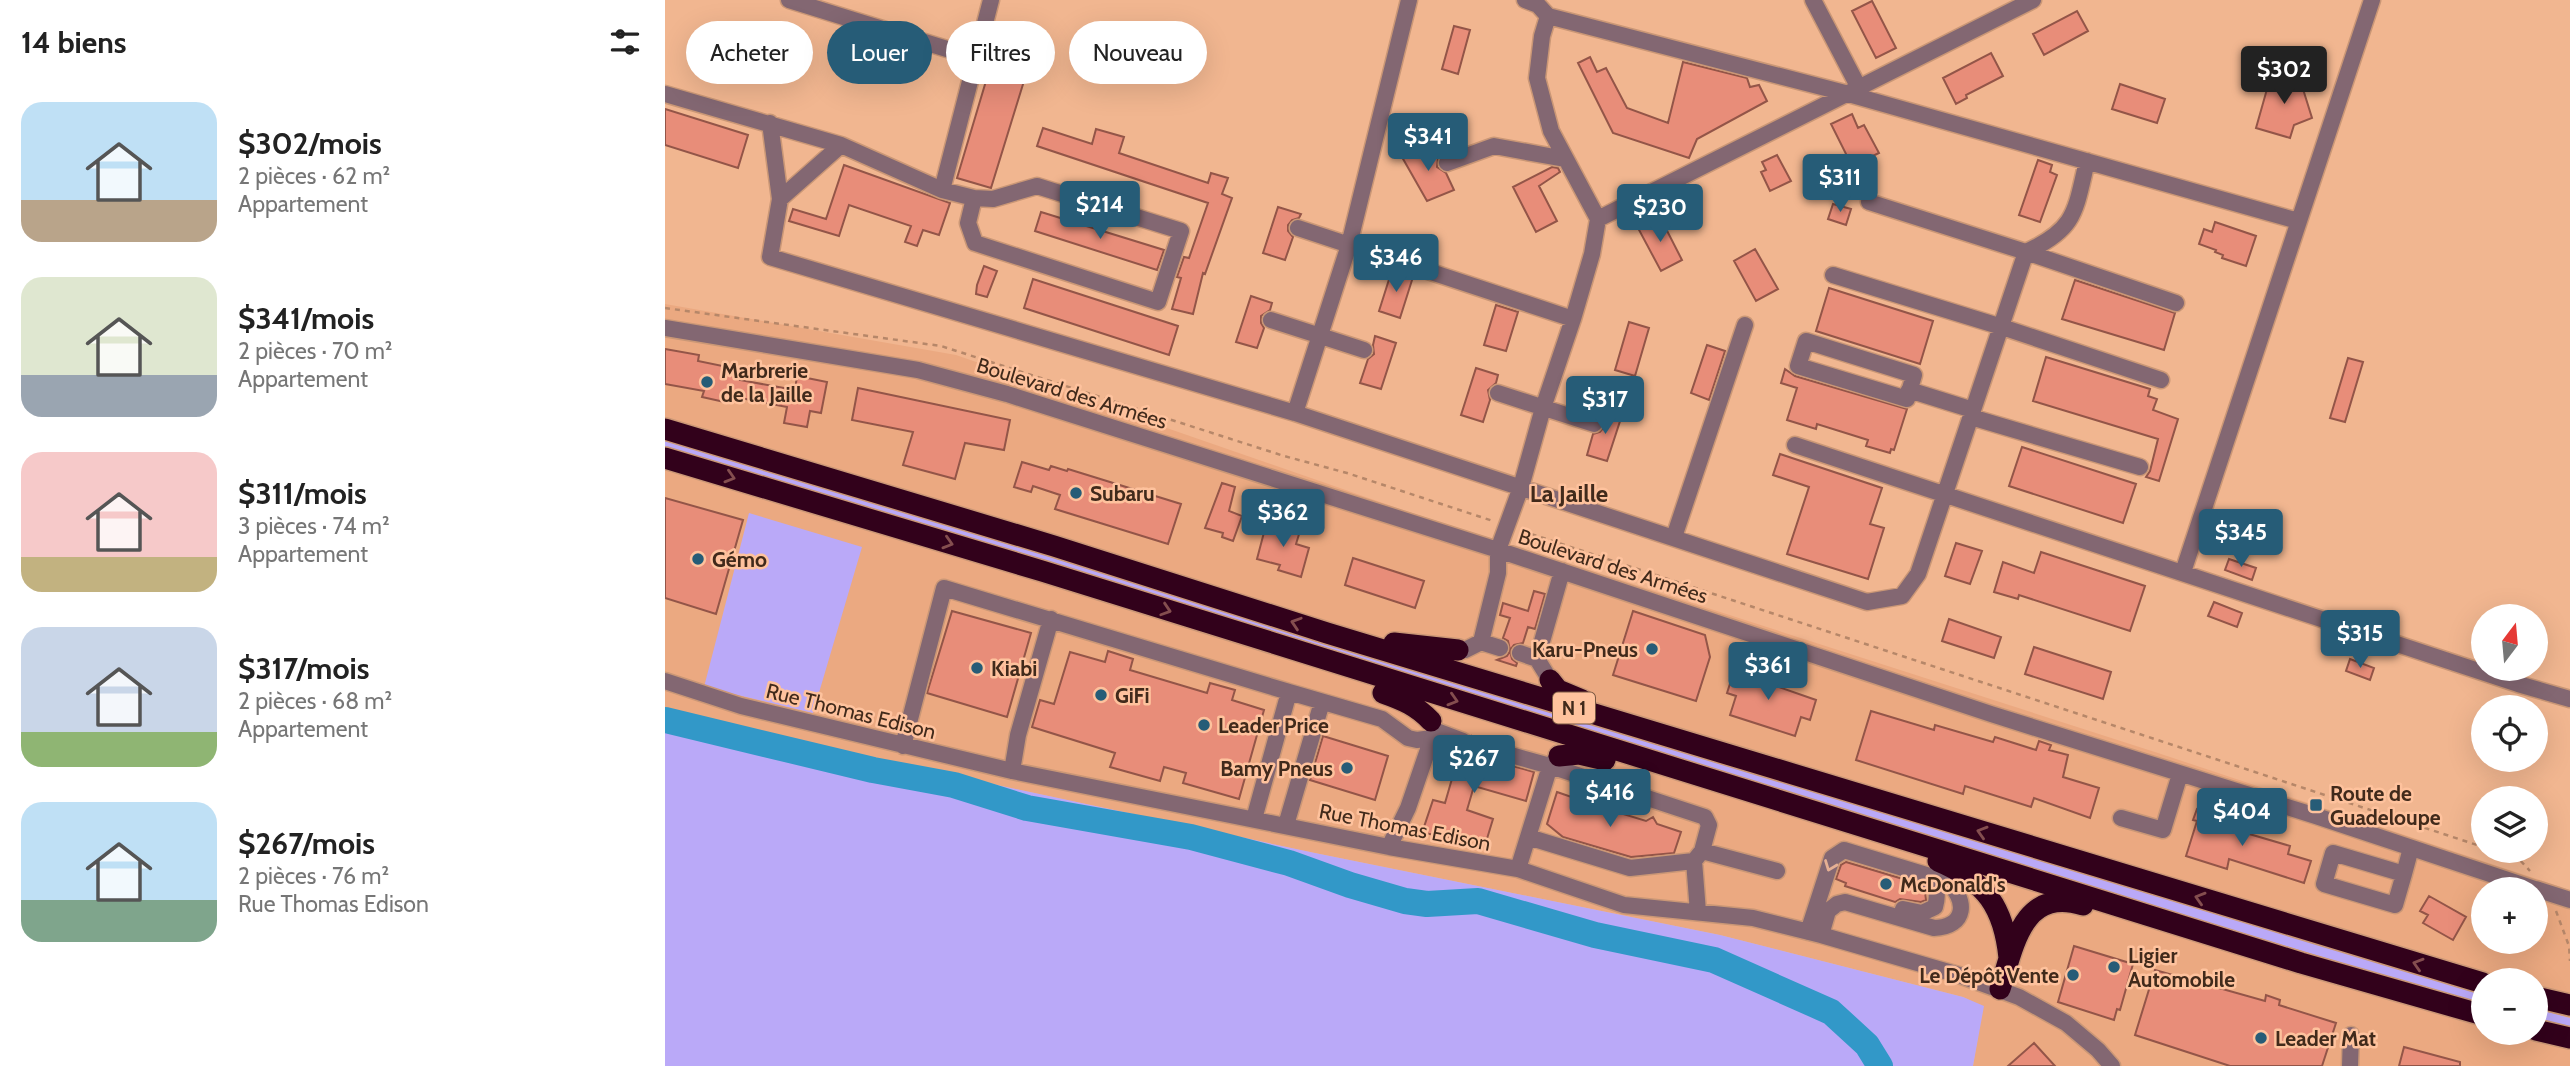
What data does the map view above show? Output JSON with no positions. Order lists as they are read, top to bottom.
{
  "streets": {
    "highway": ["N 1"],
    "street": ["Boulevard des Armées", "Rue Thomas Edison"]
  },
  "districts": ["La Jaille"],
  "places": {
    "other": [
      "Marbrerie de la Jaille",
      "Subaru",
      "Gémo",
      "Karu-Pneus",
      "Kiabi",
      "GiFi",
      "Leader Price",
      "Bamy Pneus",
      "McDonald's",
      "Ligier Automobile",
      "Le Dépôt Vente",
      "Leader Mat"
    ],
    "transit": ["Route de Guadeloupe"]
  },
  "north": "top",
  "page": {
    "heading": "14 biens",
    "chip": [
      "Acheter",
      "Louer",
      "Filtres",
      "Nouveau"
    ],
    "price": [
      "$302",
      "$341",
      "$311",
      "$214",
      "$230",
      "$346",
      "$317",
      "$362",
      "$345",
      "$315",
      "$361",
      "$267",
      "$416",
      "$404"
    ],
    "list": [
      {
        "name": "$302/mois",
        "note": "2 pièces · 62 m² · Appartement"
      },
      {
        "name": "$341/mois",
        "note": "2 pièces · 70 m² · Appartement"
      },
      {
        "name": "$311/mois",
        "note": "3 pièces · 74 m² · Appartement"
      },
      {
        "name": "$317/mois",
        "note": "2 pièces · 68 m² · Appartement"
      },
      {
        "name": "$267/mois",
        "note": "2 pièces · 76 m² · Rue Thomas Edison"
      }
    ],
    "map_buttons": ["+", "−"]
  }
}
